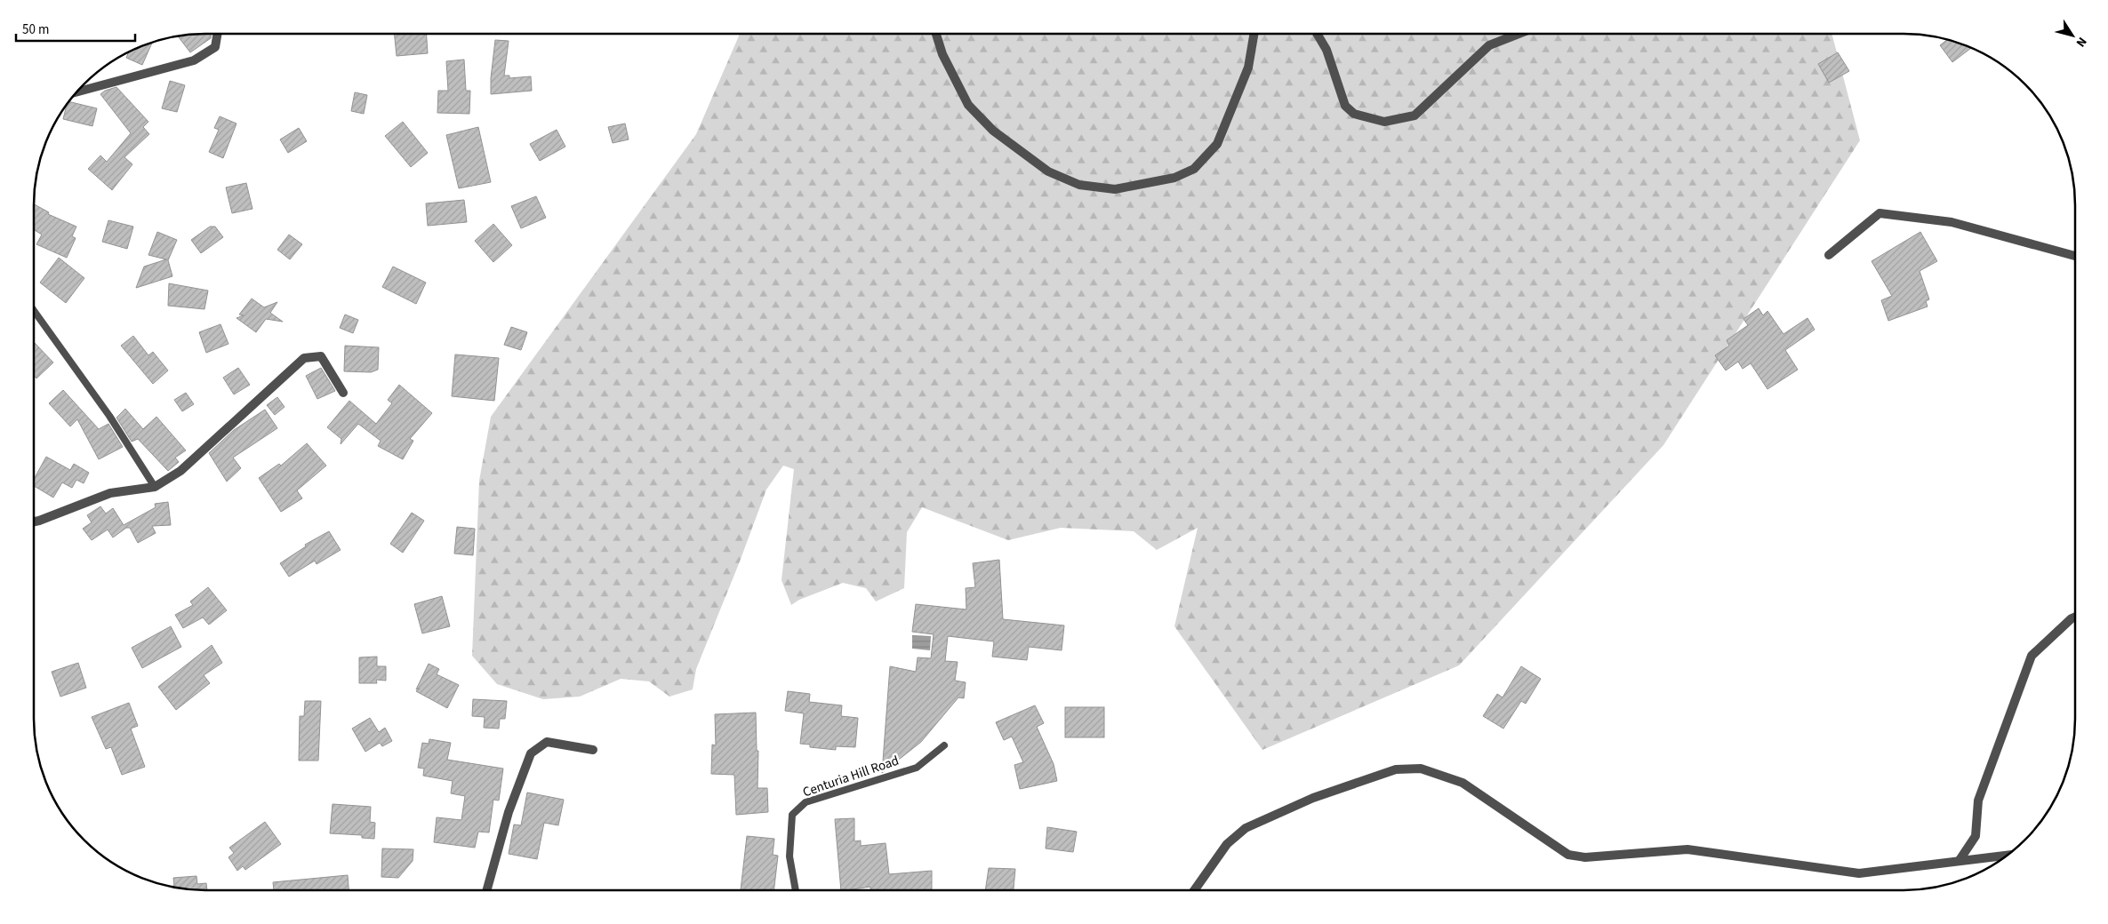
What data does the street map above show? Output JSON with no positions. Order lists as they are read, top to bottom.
{
  "streets": {
    "lane": ["Centuria Hill Road"]
  },
  "scale_bar": "50 m",
  "north": "bottom right"
}
